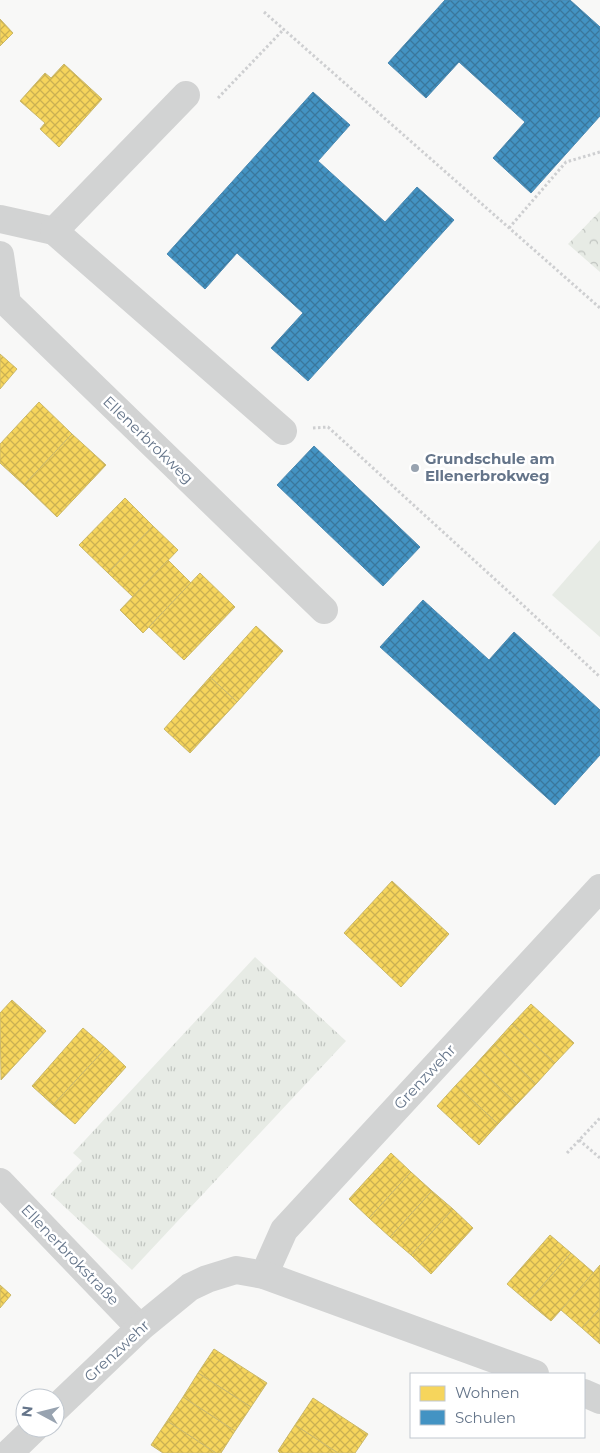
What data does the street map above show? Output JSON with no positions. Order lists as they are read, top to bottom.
{
  "streets": {
    "street": ["Ellenerbrokweg", "Grenzwehr", "Ellenerbrokstraße"]
  },
  "crossings": [
    ["Grenzwehr", "Ellenerbrokstraße"]
  ],
  "places": ["Grundschule am Ellenerbrokweg"],
  "legend": ["Wohnen", "Schulen"],
  "north": "left"
}
